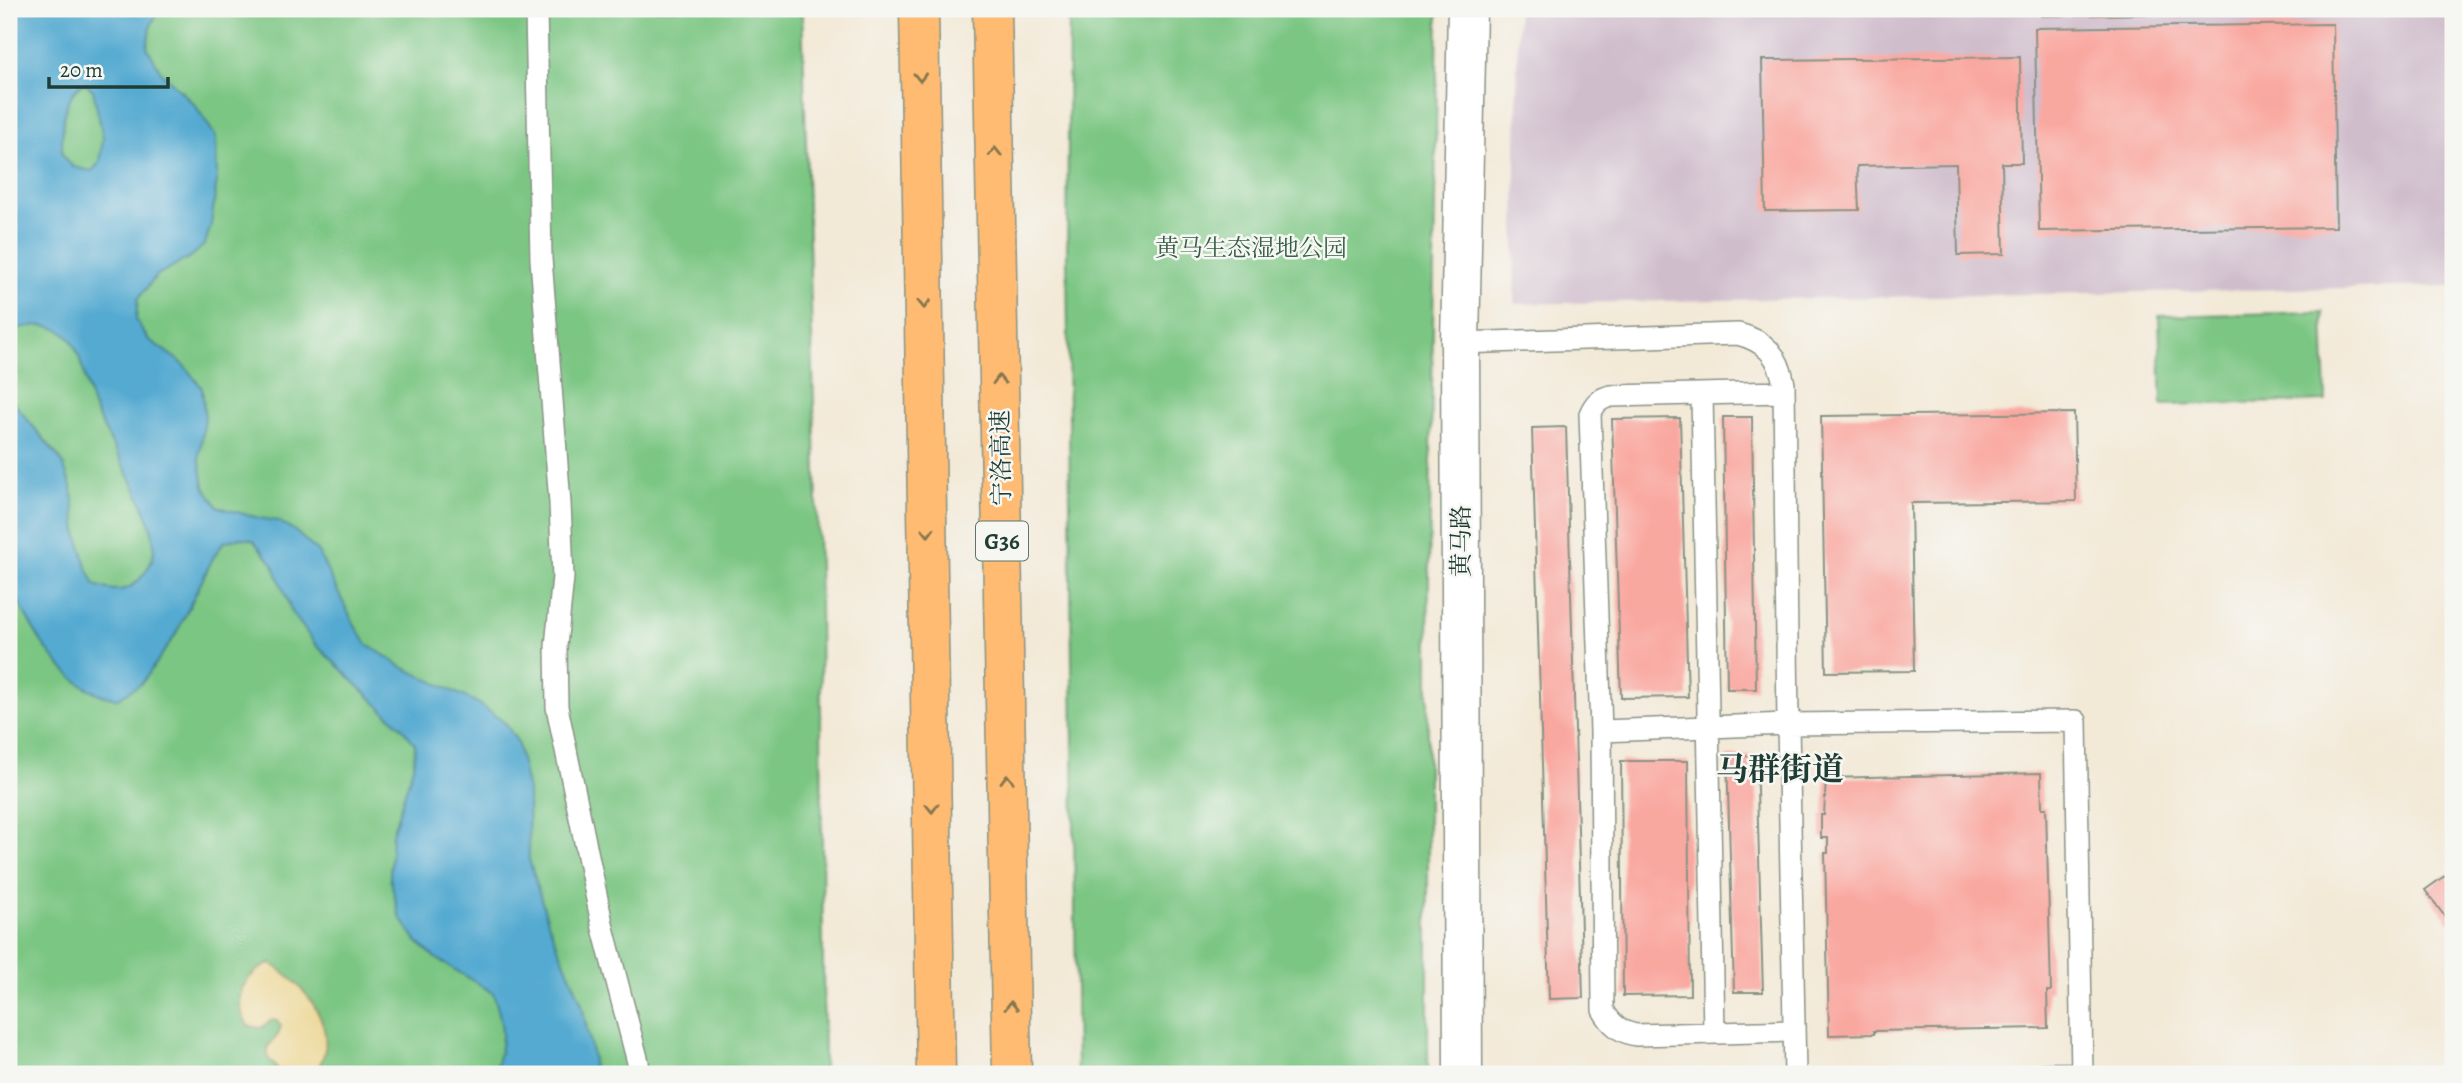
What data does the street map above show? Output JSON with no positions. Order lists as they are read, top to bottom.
{
  "streets": {
    "highway": ["宁洛高速", "G36"],
    "street": ["黄马路"]
  },
  "districts": ["马群街道"],
  "parks": ["黄马生态湿地公园"],
  "scale_bar": "20 m"
}
